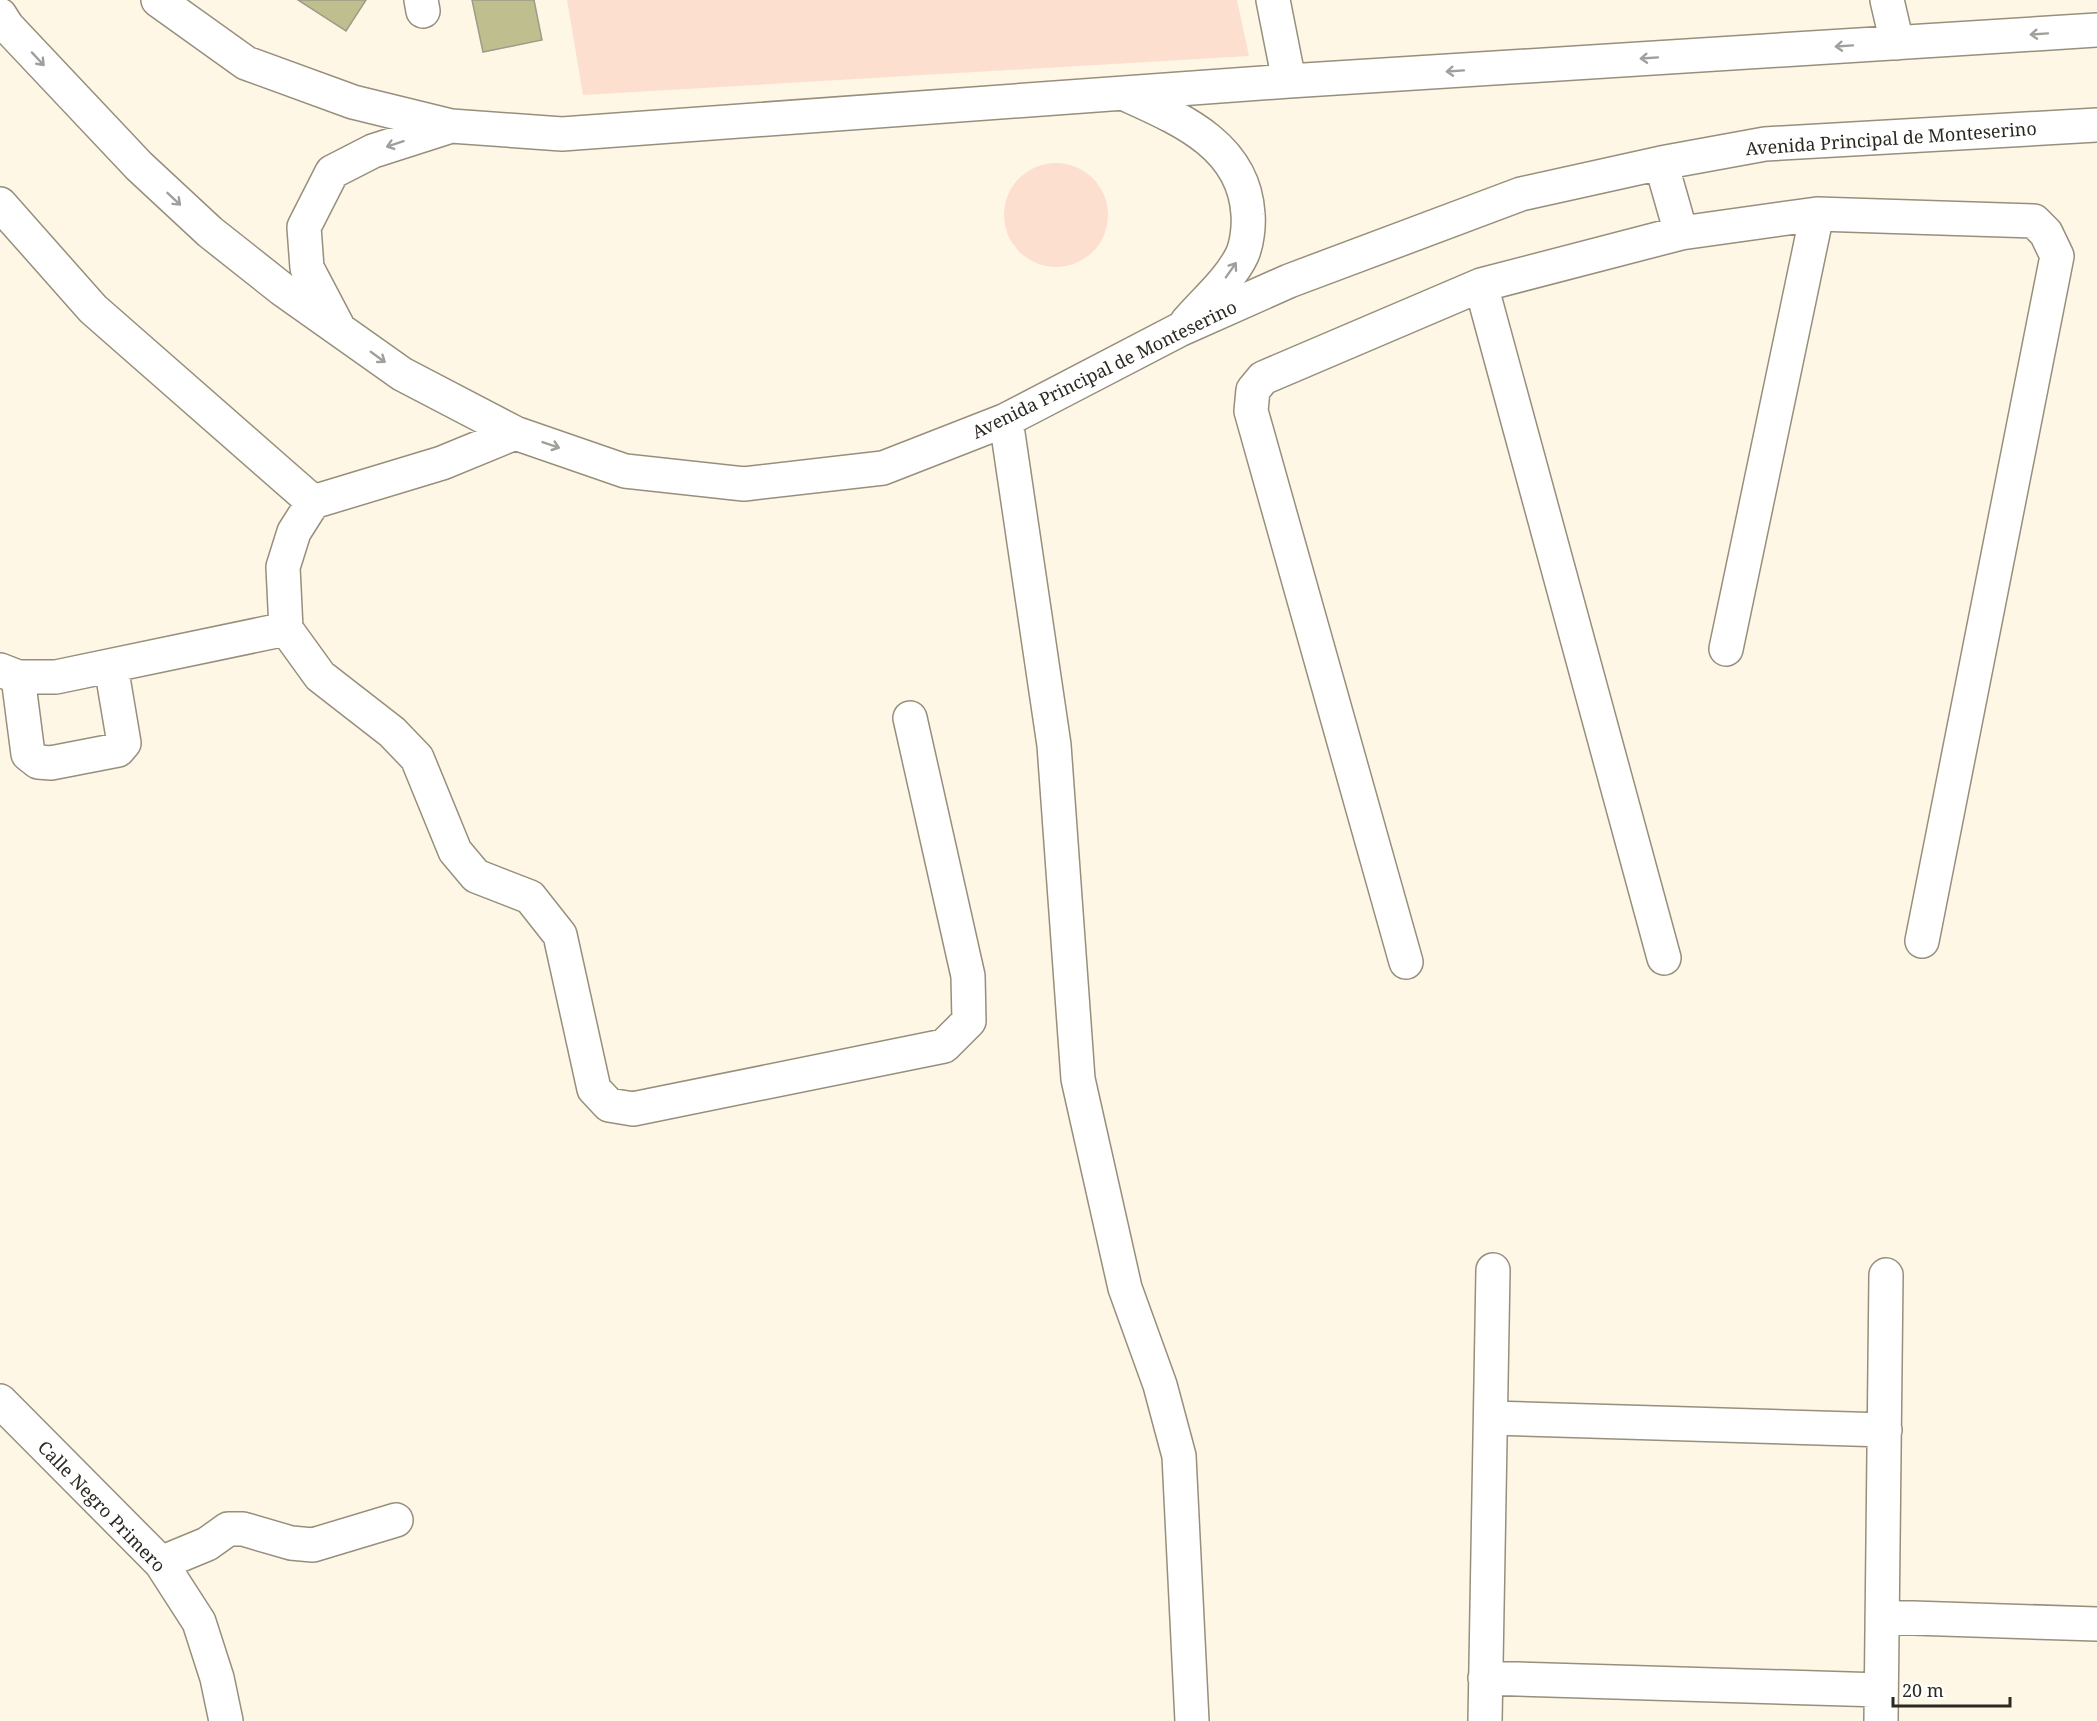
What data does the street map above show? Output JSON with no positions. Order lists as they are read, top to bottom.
{
  "streets": {
    "street": ["Avenida Principal de Monteserino", "Calle Negro Primero"]
  },
  "scale_bar": "20 m"
}
